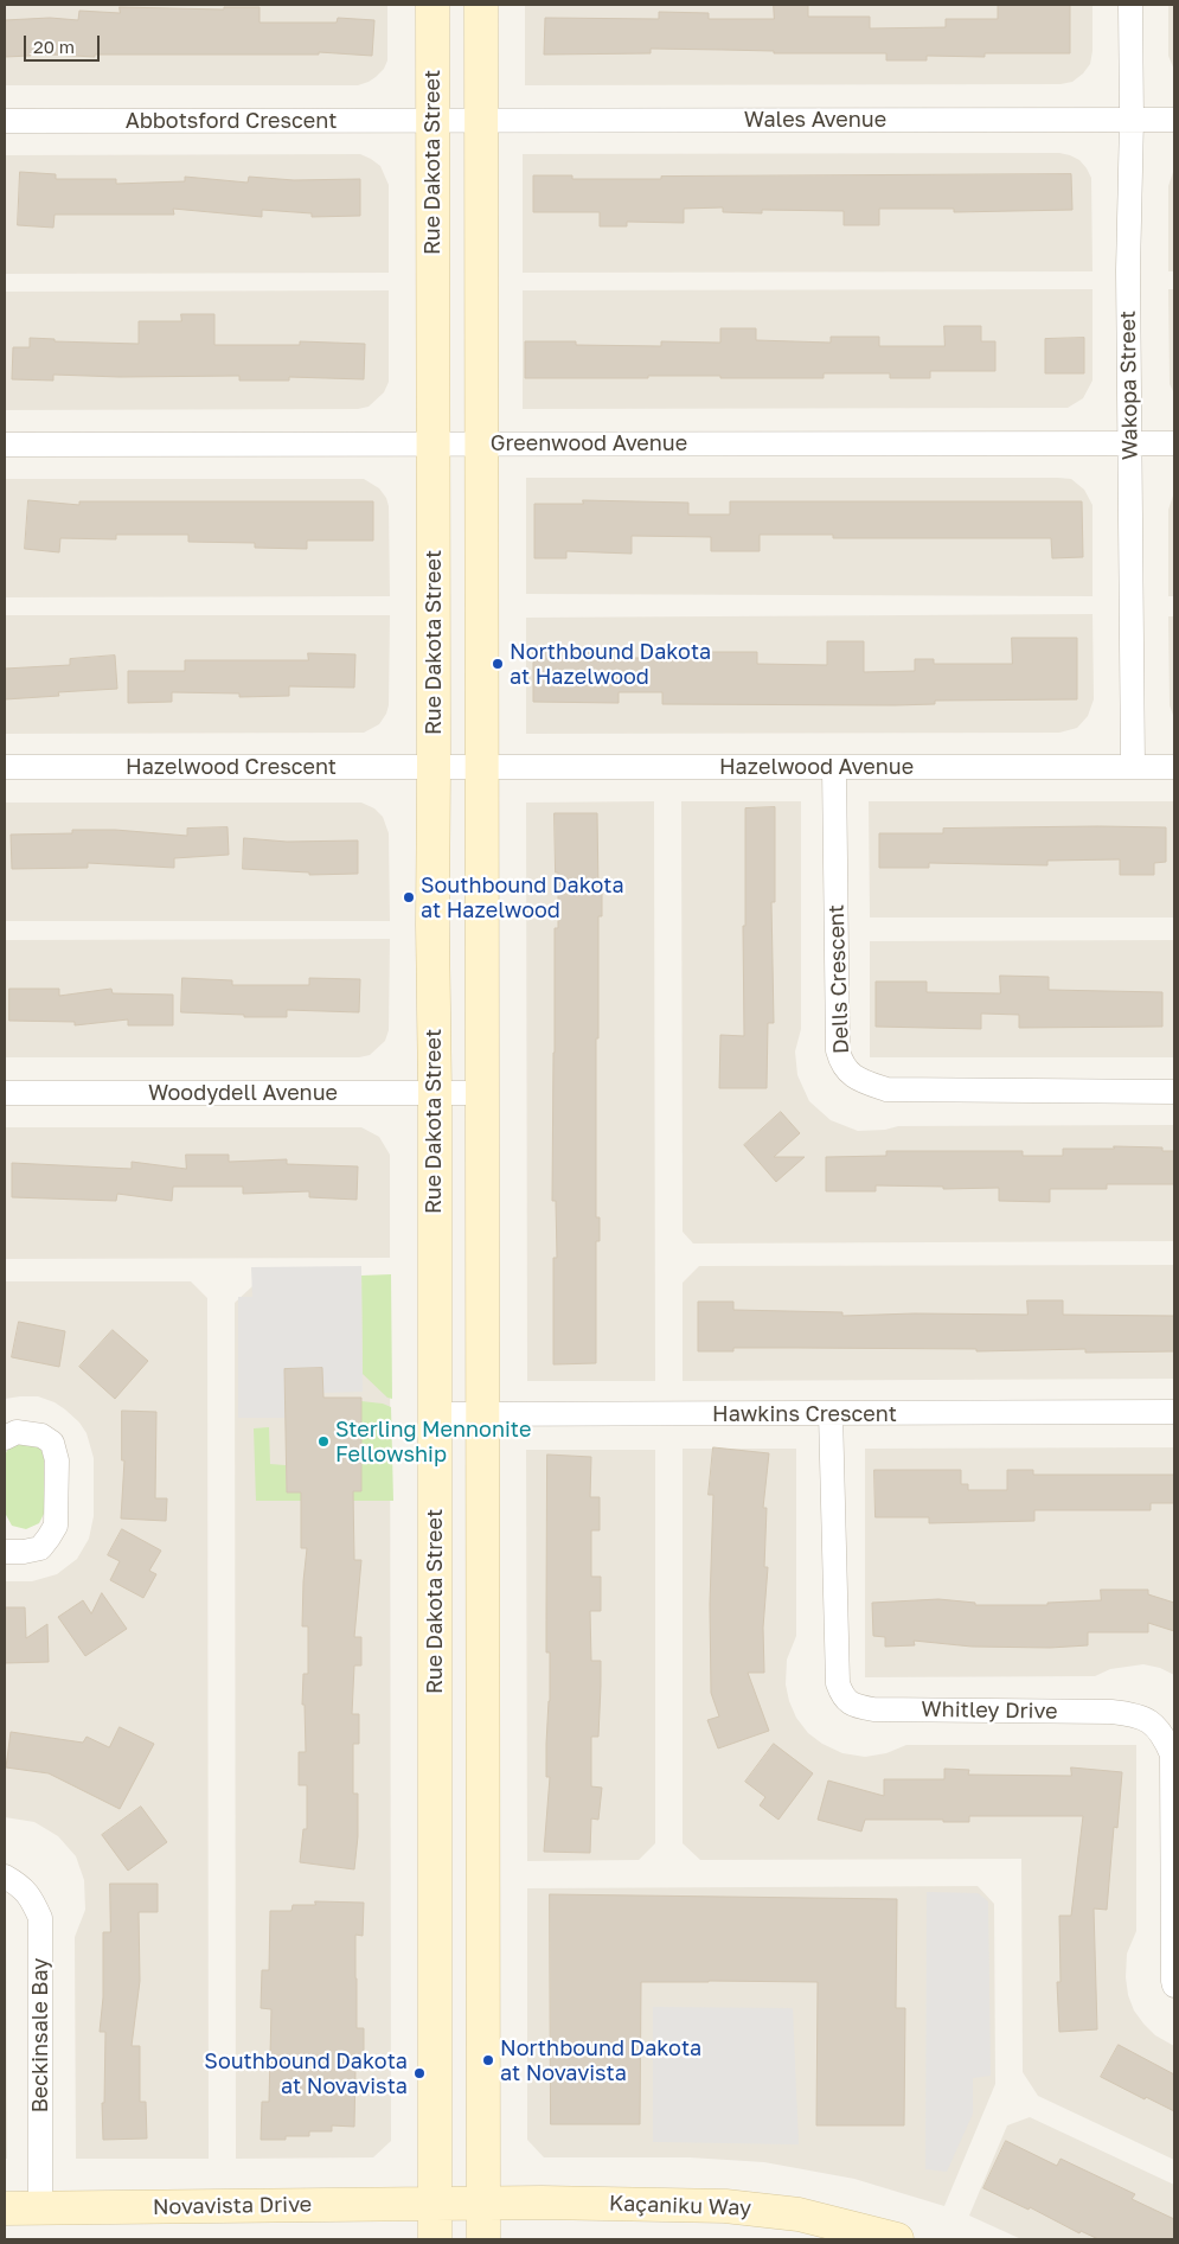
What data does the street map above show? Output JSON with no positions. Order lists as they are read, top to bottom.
{
  "streets": {
    "main road": ["Rue Dakota Street", "Novavista Drive", "Kaçaniku Way"],
    "street": [
      "Wales Avenue",
      "Abbotsford Crescent",
      "Wakopa Street",
      "Greenwood Avenue",
      "Hazelwood Crescent",
      "Hazelwood Avenue",
      "Dells Crescent",
      "Woodydell Avenue",
      "Hawkins Crescent",
      "Whitley Drive",
      "Beckinsale Bay"
    ]
  },
  "crossings": [
    ["Wales Avenue", "Abbotsford Crescent"],
    ["Wales Avenue", "Rue Dakota Street"],
    ["Wales Avenue", "Wakopa Street"],
    ["Abbotsford Crescent", "Rue Dakota Street"],
    ["Rue Dakota Street", "Greenwood Avenue"],
    ["Rue Dakota Street", "Hazelwood Crescent"],
    ["Rue Dakota Street", "Hazelwood Avenue"],
    ["Rue Dakota Street", "Woodydell Avenue"],
    ["Rue Dakota Street", "Hawkins Crescent"],
    ["Rue Dakota Street", "Novavista Drive"],
    ["Rue Dakota Street", "Kaçaniku Way"],
    ["Wakopa Street", "Greenwood Avenue"],
    ["Wakopa Street", "Hazelwood Avenue"],
    ["Hazelwood Crescent", "Hazelwood Avenue"],
    ["Hazelwood Avenue", "Dells Crescent"],
    ["Hawkins Crescent", "Whitley Drive"],
    ["Beckinsale Bay", "Novavista Drive"],
    ["Novavista Drive", "Kaçaniku Way"]
  ],
  "places": [
    "Northbound Dakota at Hazelwood",
    "Southbound Dakota at Hazelwood",
    "Sterling Mennonite Fellowship",
    "Northbound Dakota at Novavista",
    "Southbound Dakota at Novavista"
  ],
  "scale_bar": "20 m"
}
